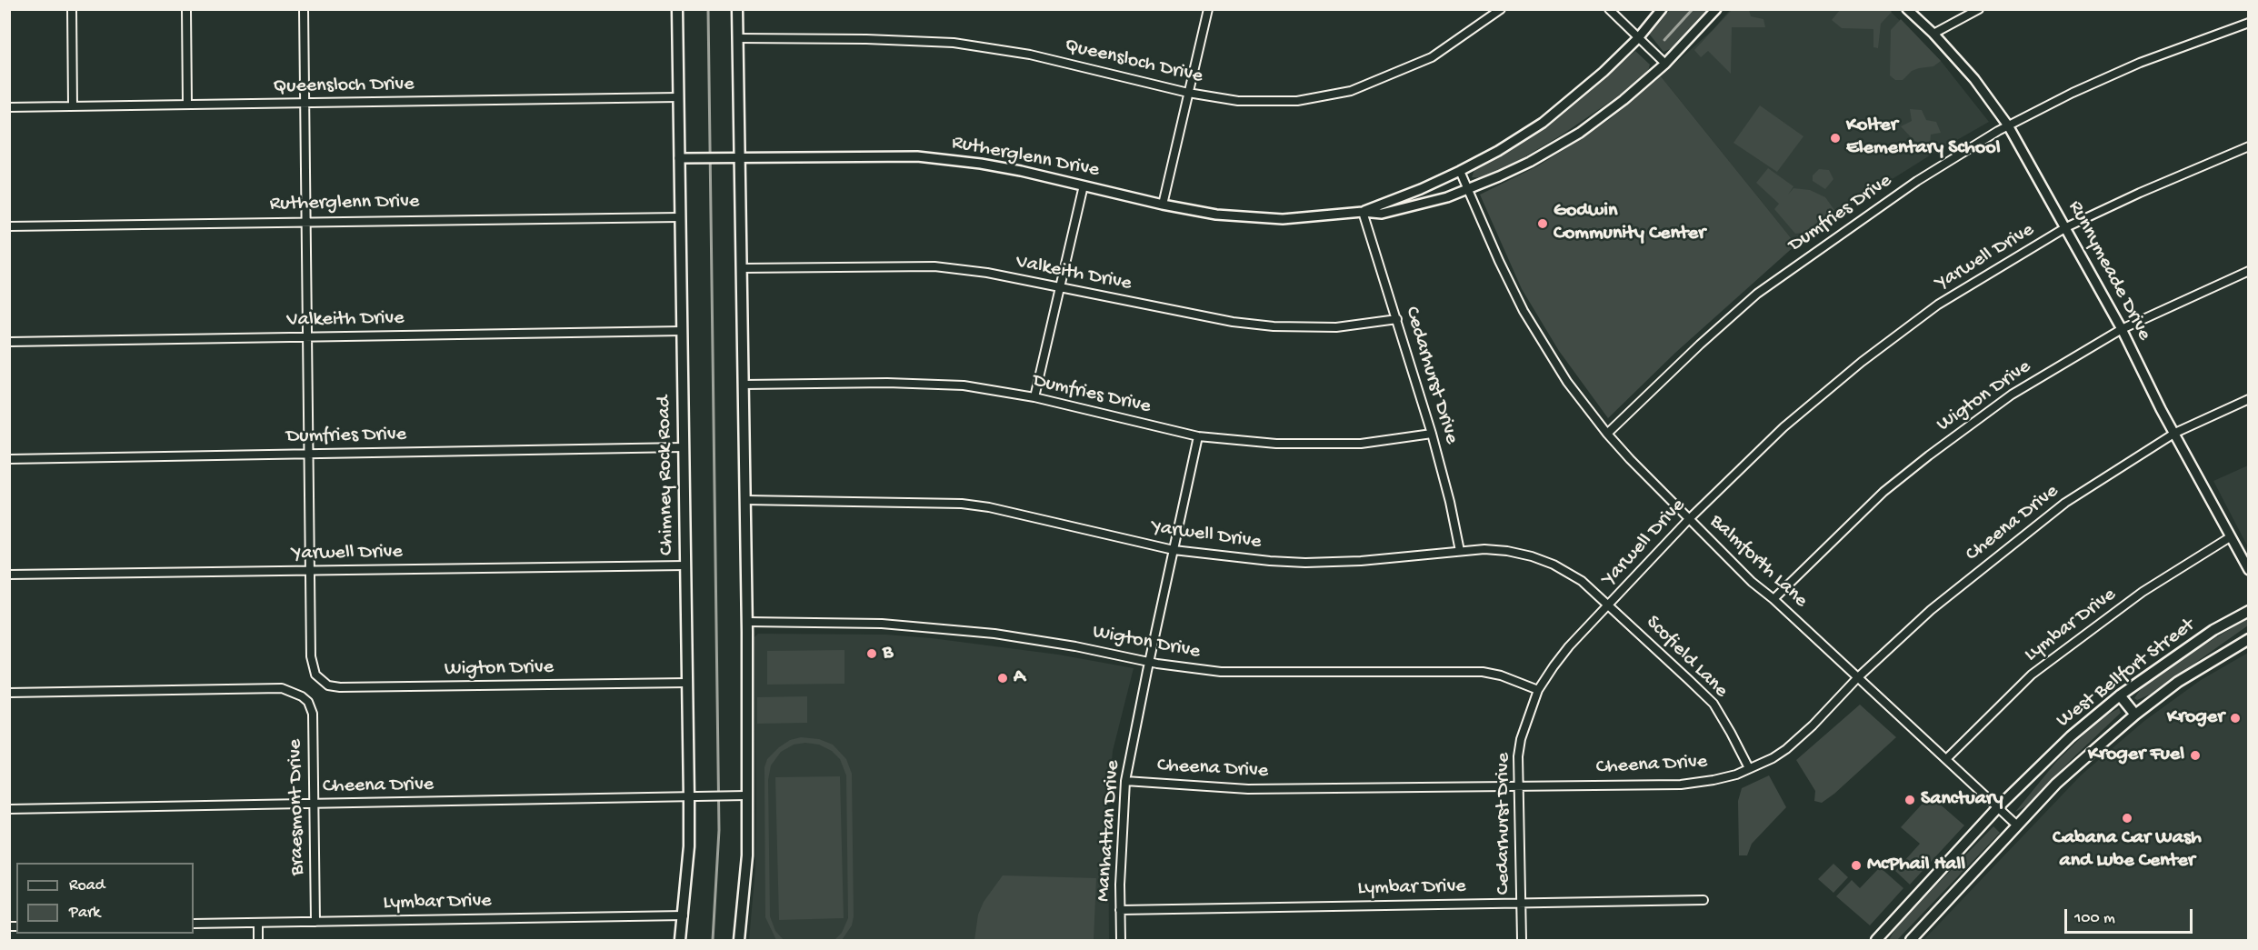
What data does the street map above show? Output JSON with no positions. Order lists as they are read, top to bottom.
{
  "streets": {
    "main road": ["Chimney Rock Road", "West Bellfort Street"],
    "street": [
      "Queensloch Drive",
      "Rutherglenn Drive",
      "Dumfries Drive",
      "Yarwell Drive",
      "Runnymeade Drive",
      "Valkeith Drive",
      "Cedarhurst Drive",
      "Wigton Drive",
      "Cheena Drive",
      "Balmforth Lane",
      "Lymbar Drive",
      "Scofield Lane",
      "Braesmont Drive",
      "Manhattan Drive"
    ]
  },
  "crossings": [
    ["Queensloch Drive", "Chimney Rock Road"],
    ["Rutherglenn Drive", "Cedarhurst Drive"],
    ["Rutherglenn Drive", "Chimney Rock Road"],
    ["Rutherglenn Drive", "Balmforth Lane"],
    ["Dumfries Drive", "Runnymeade Drive"],
    ["Dumfries Drive", "Cedarhurst Drive"],
    ["Dumfries Drive", "Chimney Rock Road"],
    ["Dumfries Drive", "Balmforth Lane"],
    ["Dumfries Drive", "Manhattan Drive"],
    ["Yarwell Drive", "Runnymeade Drive"],
    ["Yarwell Drive", "Cedarhurst Drive"],
    ["Yarwell Drive", "Wigton Drive"],
    ["Yarwell Drive", "Chimney Rock Road"],
    ["Yarwell Drive", "Balmforth Lane"],
    ["Yarwell Drive", "Scofield Lane"],
    ["Yarwell Drive", "Manhattan Drive"],
    ["Runnymeade Drive", "Wigton Drive"],
    ["Runnymeade Drive", "Cheena Drive"],
    ["Runnymeade Drive", "Lymbar Drive"],
    ["Valkeith Drive", "Cedarhurst Drive"],
    ["Valkeith Drive", "Chimney Rock Road"],
    ["Cedarhurst Drive", "Wigton Drive"],
    ["Cedarhurst Drive", "Cheena Drive"],
    ["Cedarhurst Drive", "Lymbar Drive"],
    ["Cedarhurst Drive", "Scofield Lane"],
    ["Wigton Drive", "Chimney Rock Road"],
    ["Wigton Drive", "Balmforth Lane"],
    ["Wigton Drive", "Manhattan Drive"],
    ["Chimney Rock Road", "Cheena Drive"],
    ["Chimney Rock Road", "Lymbar Drive"],
    ["Cheena Drive", "Balmforth Lane"],
    ["Cheena Drive", "Scofield Lane"],
    ["Cheena Drive", "Braesmont Drive"],
    ["Cheena Drive", "Manhattan Drive"],
    ["Balmforth Lane", "Lymbar Drive"],
    ["Balmforth Lane", "West Bellfort Street"],
    ["Lymbar Drive", "Braesmont Drive"],
    ["Lymbar Drive", "Manhattan Drive"]
  ],
  "places": [
    "Kolter Elementary School",
    "Godwin Community Center",
    "B",
    "A",
    "Kroger",
    "Kroger Fuel",
    "Sanctuary",
    "Cabana Car Wash and Lube Center",
    "McPhail Hall"
  ],
  "legend": ["Road", "Park"],
  "scale_bar": "100 m"
}
